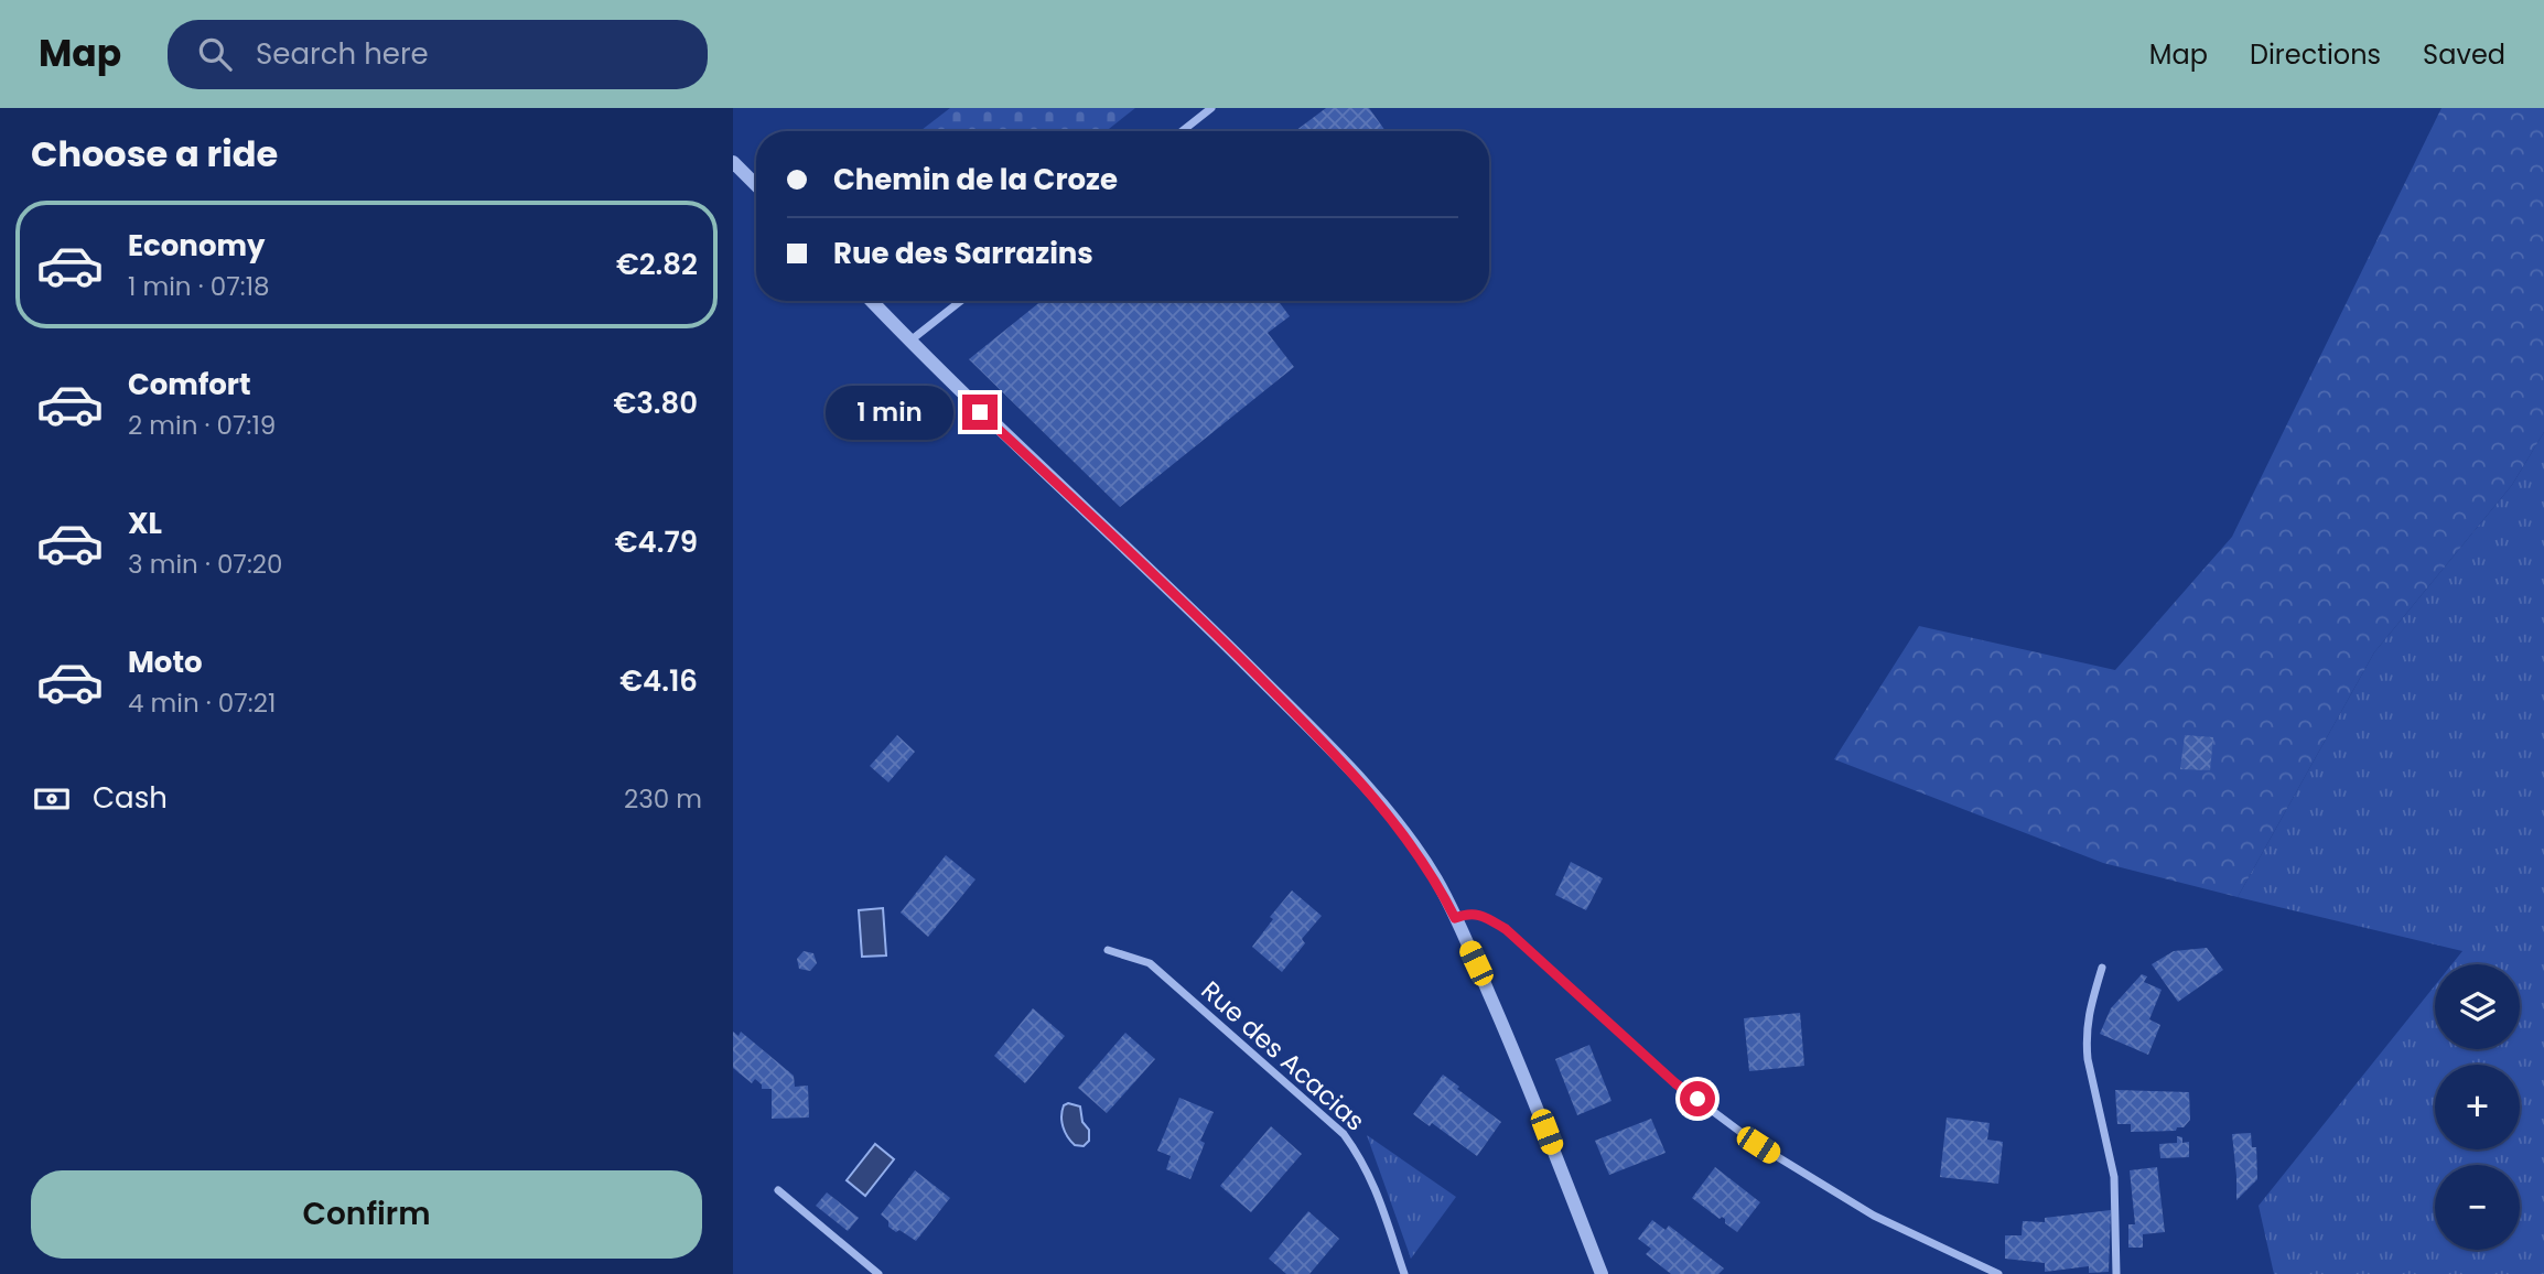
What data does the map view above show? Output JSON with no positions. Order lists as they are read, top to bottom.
{
  "streets": {
    "street": ["Rue des Acacias"]
  },
  "page": {
    "header": "Map",
    "search": "Search here",
    "nav": ["Map", "Directions", "Saved"],
    "heading": "Choose a ride",
    "banner": ["Chemin de la Croze", "Rue des Sarrazins"],
    "list": [
      {
        "name": "Economy",
        "note": "1 min · 07:18",
        "value": "€2.82"
      },
      {
        "name": "Comfort",
        "note": "2 min · 07:19",
        "value": "€3.80"
      },
      {
        "name": "XL",
        "note": "3 min · 07:20",
        "value": "€4.79"
      },
      {
        "name": "Moto",
        "note": "4 min · 07:21",
        "value": "€4.16"
      }
    ],
    "bubble": "1 min",
    "pay": ["Cash", "230 m"],
    "map_buttons": ["+", "−"],
    "buttons": "Confirm"
  }
}
